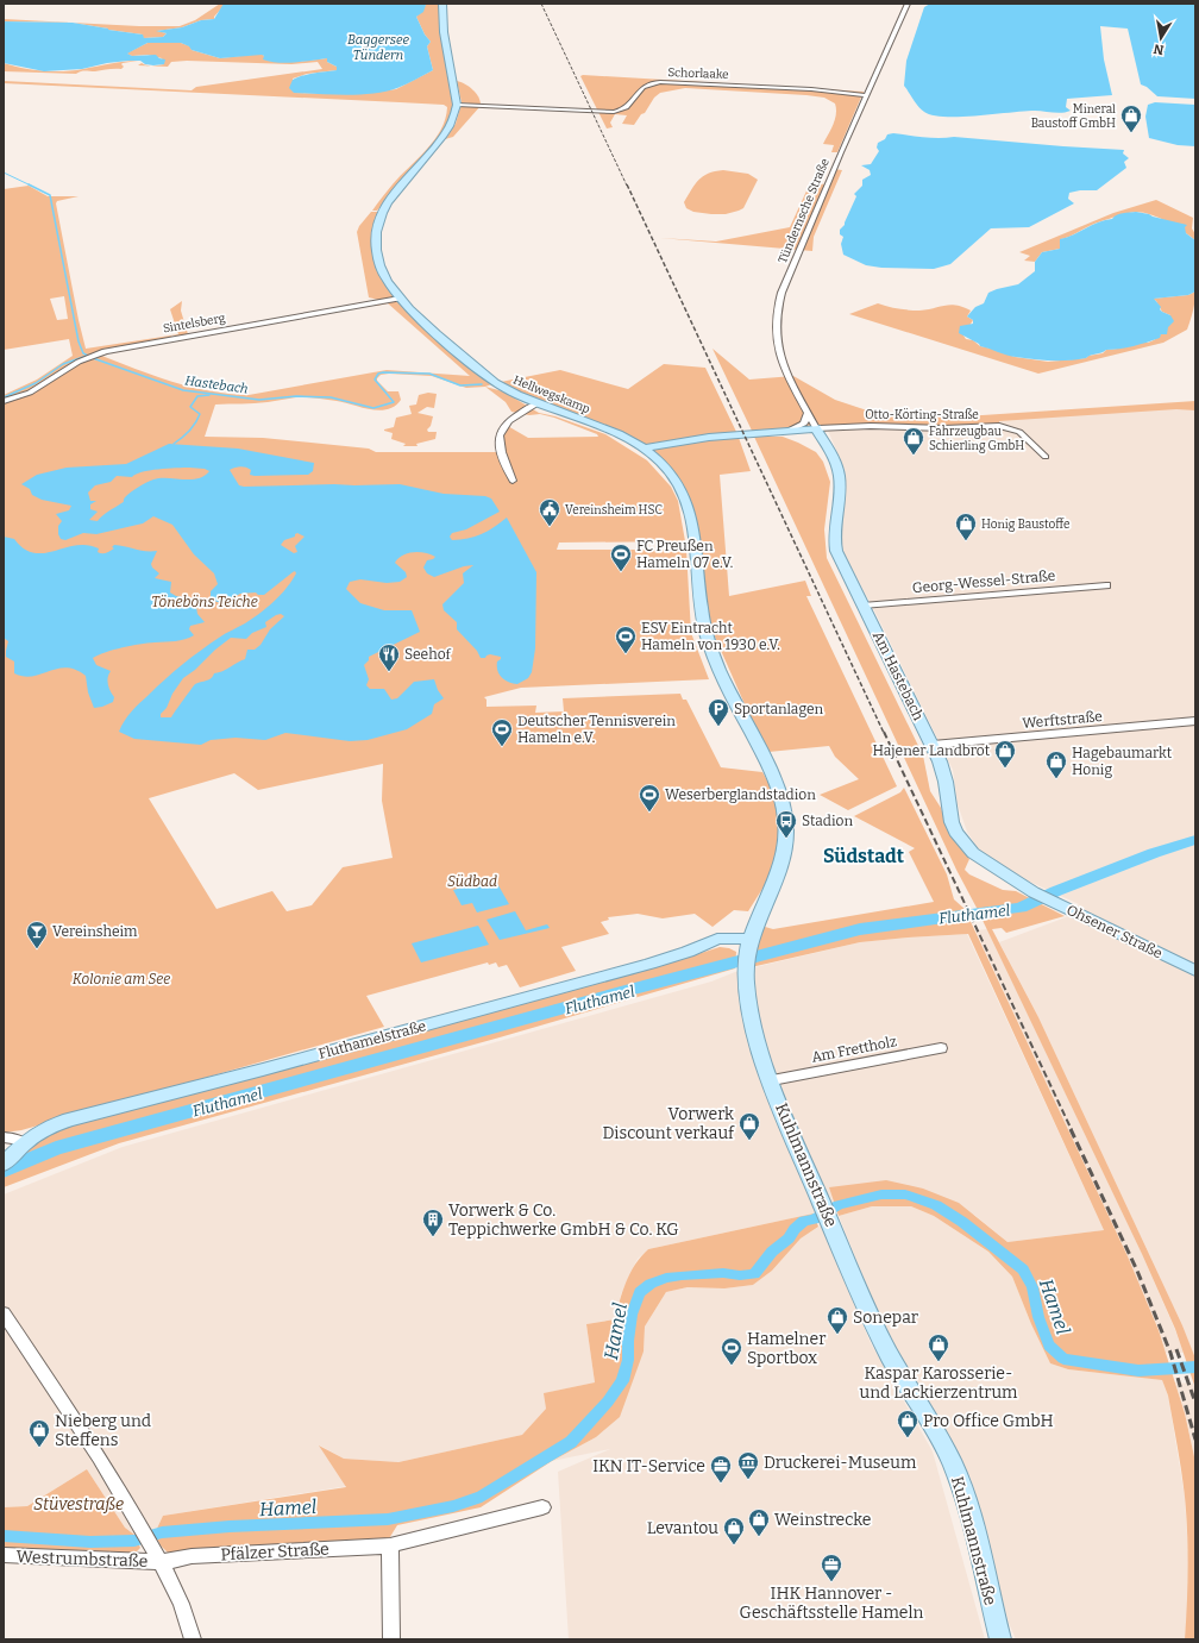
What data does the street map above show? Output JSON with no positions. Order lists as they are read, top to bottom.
{
  "streets": {
    "main road": [
      "Hellwegskamp",
      "Am Hastebach",
      "Ohsener Straße",
      "Fluthamelstraße",
      "Kuhlmannstraße"
    ],
    "street": [
      "Schorlaake",
      "Tündernsche Straße",
      "Sintelsberg",
      "Otto-Körting-Straße",
      "Georg-Wessel-Straße",
      "Werftstraße",
      "Am Frettholz",
      "Pfälzer Straße",
      "Westrumbstraße"
    ]
  },
  "crossings": [
    ["Schorlaake", "Tündernsche Straße"],
    ["Schorlaake", "Hellwegskamp"],
    ["Tündernsche Straße", "Otto-Körting-Straße"],
    ["Tündernsche Straße", "Am Hastebach"],
    ["Sintelsberg", "Hellwegskamp"],
    ["Hellwegskamp", "Kuhlmannstraße"],
    ["Otto-Körting-Straße", "Am Hastebach"],
    ["Georg-Wessel-Straße", "Am Hastebach"],
    ["Am Hastebach", "Werftstraße"],
    ["Am Hastebach", "Ohsener Straße"],
    ["Fluthamelstraße", "Kuhlmannstraße"],
    ["Am Frettholz", "Kuhlmannstraße"],
    ["Pfälzer Straße", "Westrumbstraße"]
  ],
  "districts": ["Südstadt"],
  "water": [
    "Baggersee Tündern",
    "Hastebach",
    "Fluthamel",
    "Hamel"
  ],
  "parks": [
    "Töneböns Teiche",
    "Südbad",
    "Kolonie am See",
    "Stüvestraße"
  ],
  "places": {
    "shop": [
      "Mineral Baustoff GmbH",
      "Fahrzeugbau Schierling GmbH",
      "Honig Baustoffe",
      "Hajener Landbrot",
      "Hagebaumarkt Honig",
      "Vorwerk Discount verkauf",
      "Sonepar",
      "Kaspar Karosserie- und Lackierzentrum",
      "Pro Office GmbH",
      "Nieberg und Steffens",
      "Weinstrecke",
      "Levantou"
    ],
    "public building": ["Vereinsheim HSC"],
    "sports": [
      "FC Preußen Hameln 07 e.V.",
      "ESV Eintracht Hameln von 1930 e.V.",
      "Deutscher Tennisverein Hameln e.V.",
      "Weserberglandstadion",
      "Hamelner Sportbox"
    ],
    "restaurant": ["Seehof"],
    "parking": ["Sportanlagen"],
    "bus stop": ["Stadion"],
    "bar": ["Vereinsheim"],
    "building": ["Vorwerk & Co. Teppichwerke GmbH & Co. KG"],
    "museum": ["Druckerei-Museum"],
    "office": ["IKN IT-Service", "IHK Hannover - Geschäftsstelle Hameln"]
  },
  "north": "bottom"
}
